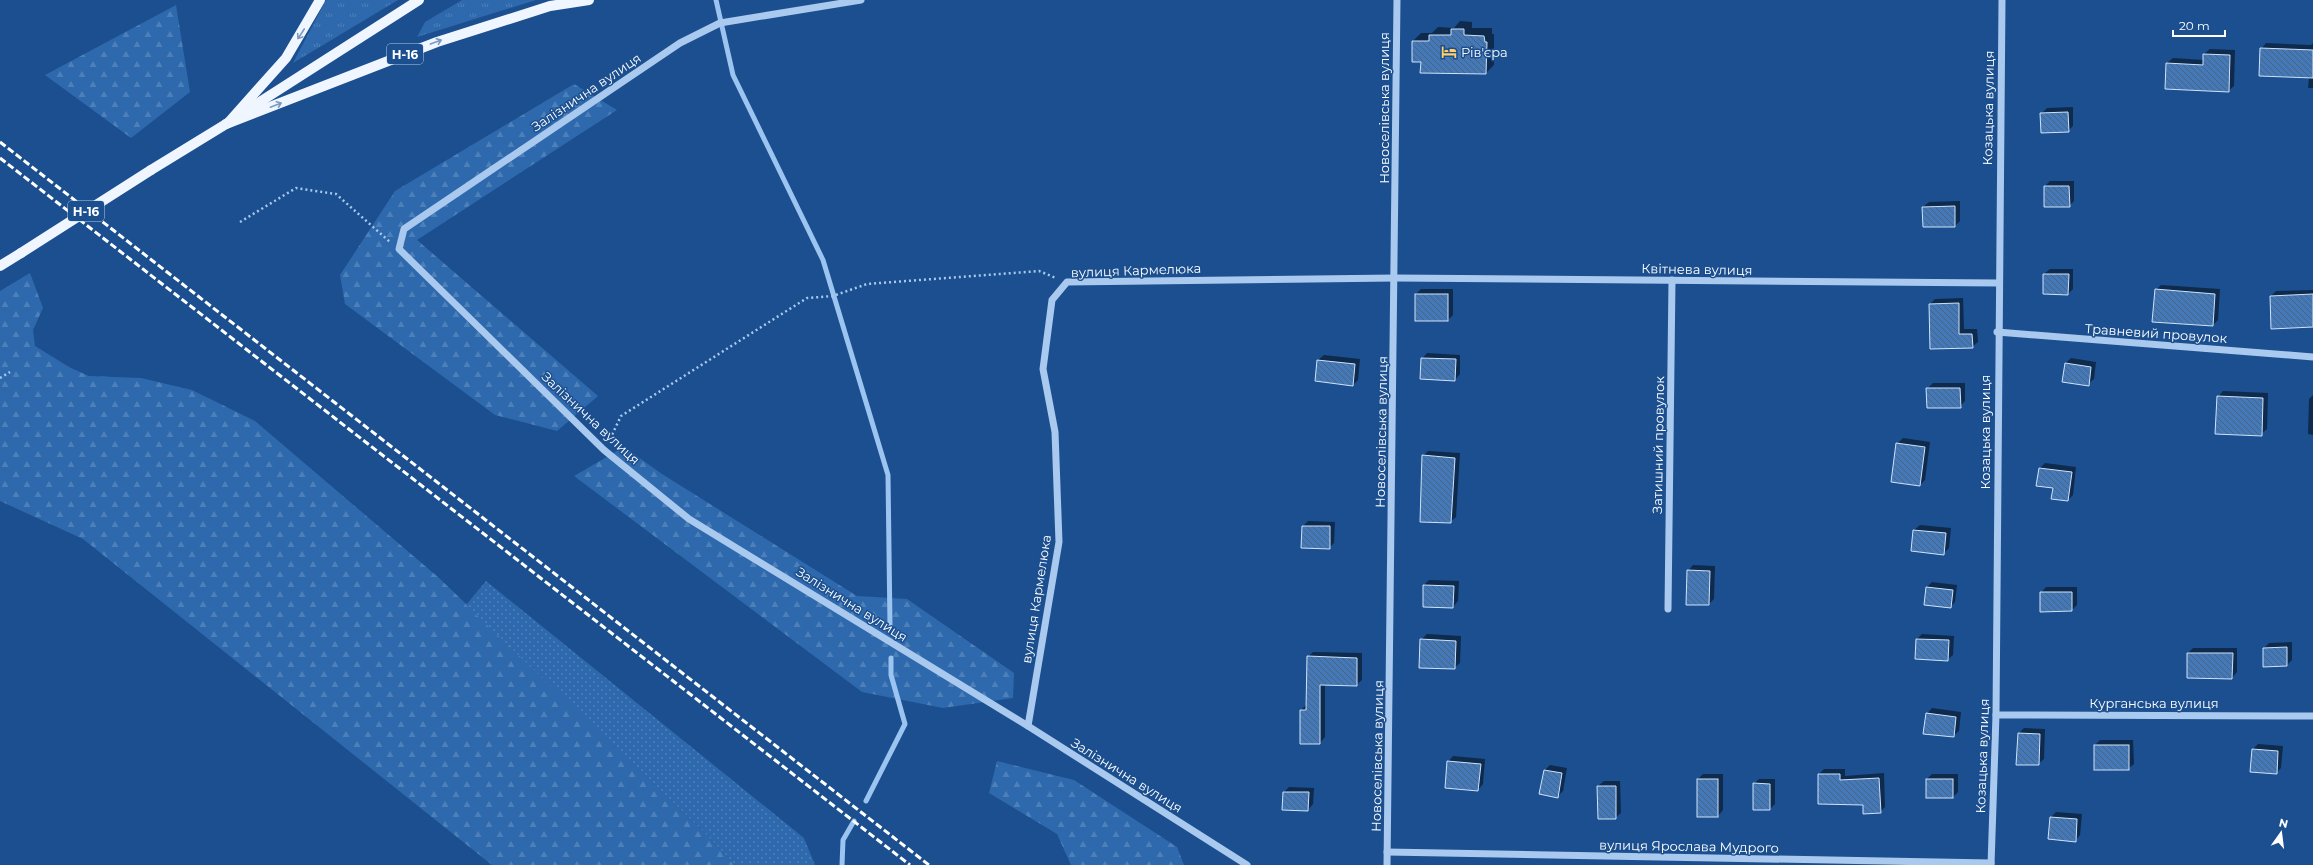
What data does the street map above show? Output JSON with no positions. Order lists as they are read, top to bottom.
{
  "streets": {
    "main road": ["Н-16"],
    "street": [
      "Залізнична вулиця",
      "Новоселівська вулиця",
      "Козацька вулиця",
      "Квітнева вулиця",
      "вулиця Кармелюка",
      "Травневий провулок",
      "Затишний провулок",
      "Курганська вулиця",
      "вулиця Ярослава Мудрого"
    ]
  },
  "crossings": [
    ["Залізнична вулиця", "вулиця Кармелюка"],
    ["Новоселівська вулиця", "Квітнева вулиця"],
    ["Новоселівська вулиця", "вулиця Кармелюка"],
    ["Новоселівська вулиця", "вулиця Ярослава Мудрого"],
    ["Козацька вулиця", "Квітнева вулиця"],
    ["Козацька вулиця", "Травневий провулок"],
    ["Козацька вулиця", "Курганська вулиця"],
    ["Козацька вулиця", "вулиця Ярослава Мудрого"],
    ["Квітнева вулиця", "вулиця Кармелюка"],
    ["Квітнева вулиця", "Затишний провулок"]
  ],
  "places": {
    "hotel": ["Рів'єра"]
  },
  "scale_bar": "20 m",
  "north": "top"
}
